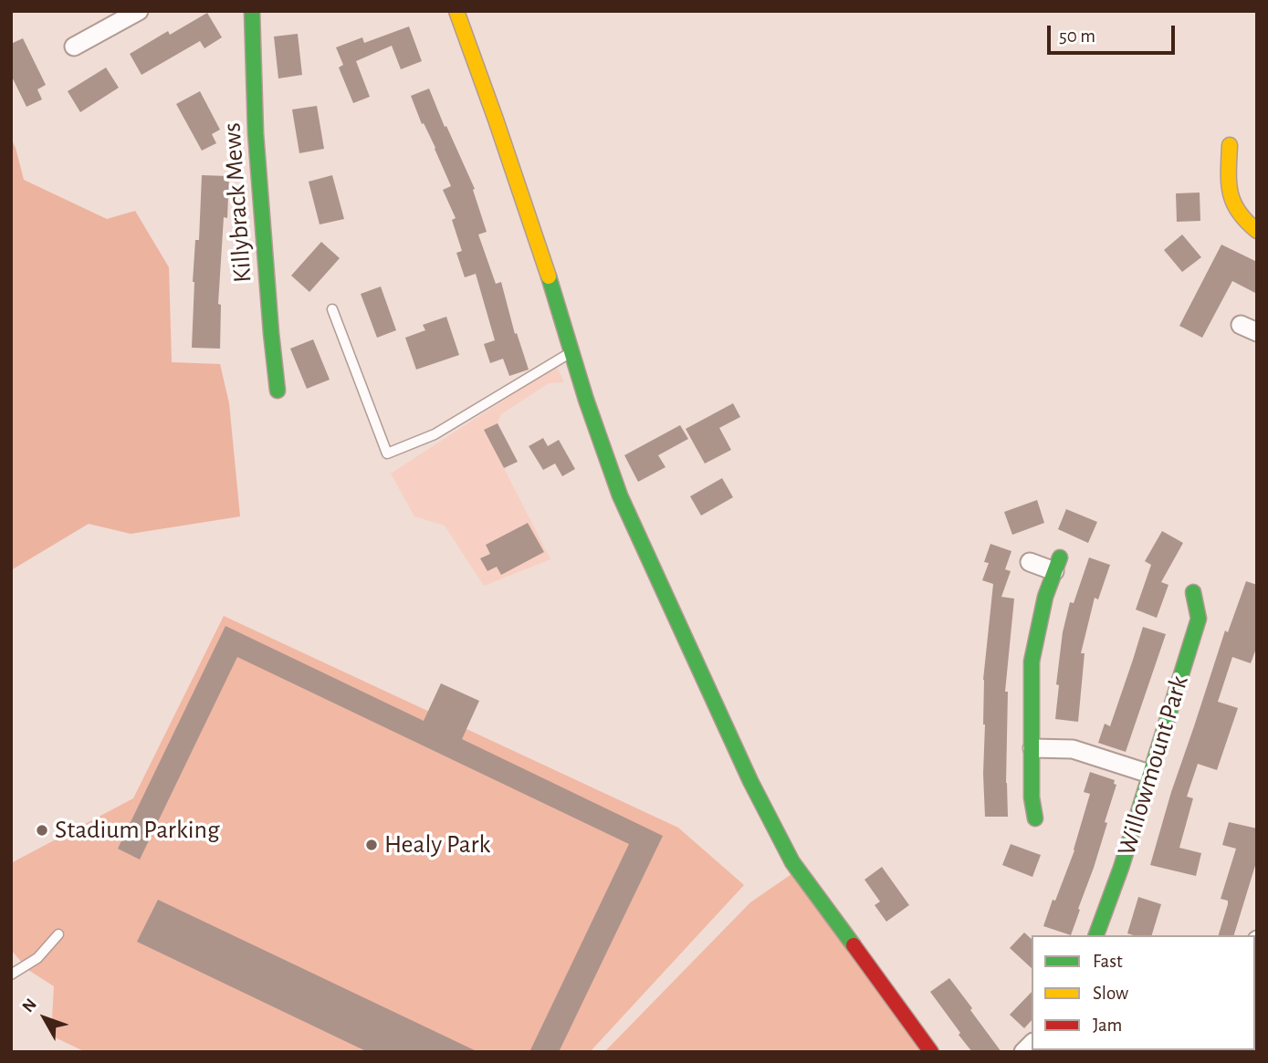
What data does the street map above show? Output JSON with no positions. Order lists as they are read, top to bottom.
{
  "streets": {
    "street": ["Killybrack Mews", "Willowmount Park"]
  },
  "places": ["Stadium Parking", "Healy Park"],
  "legend": ["Fast", "Slow", "Jam"],
  "scale_bar": "50 m",
  "north": "top left"
}
